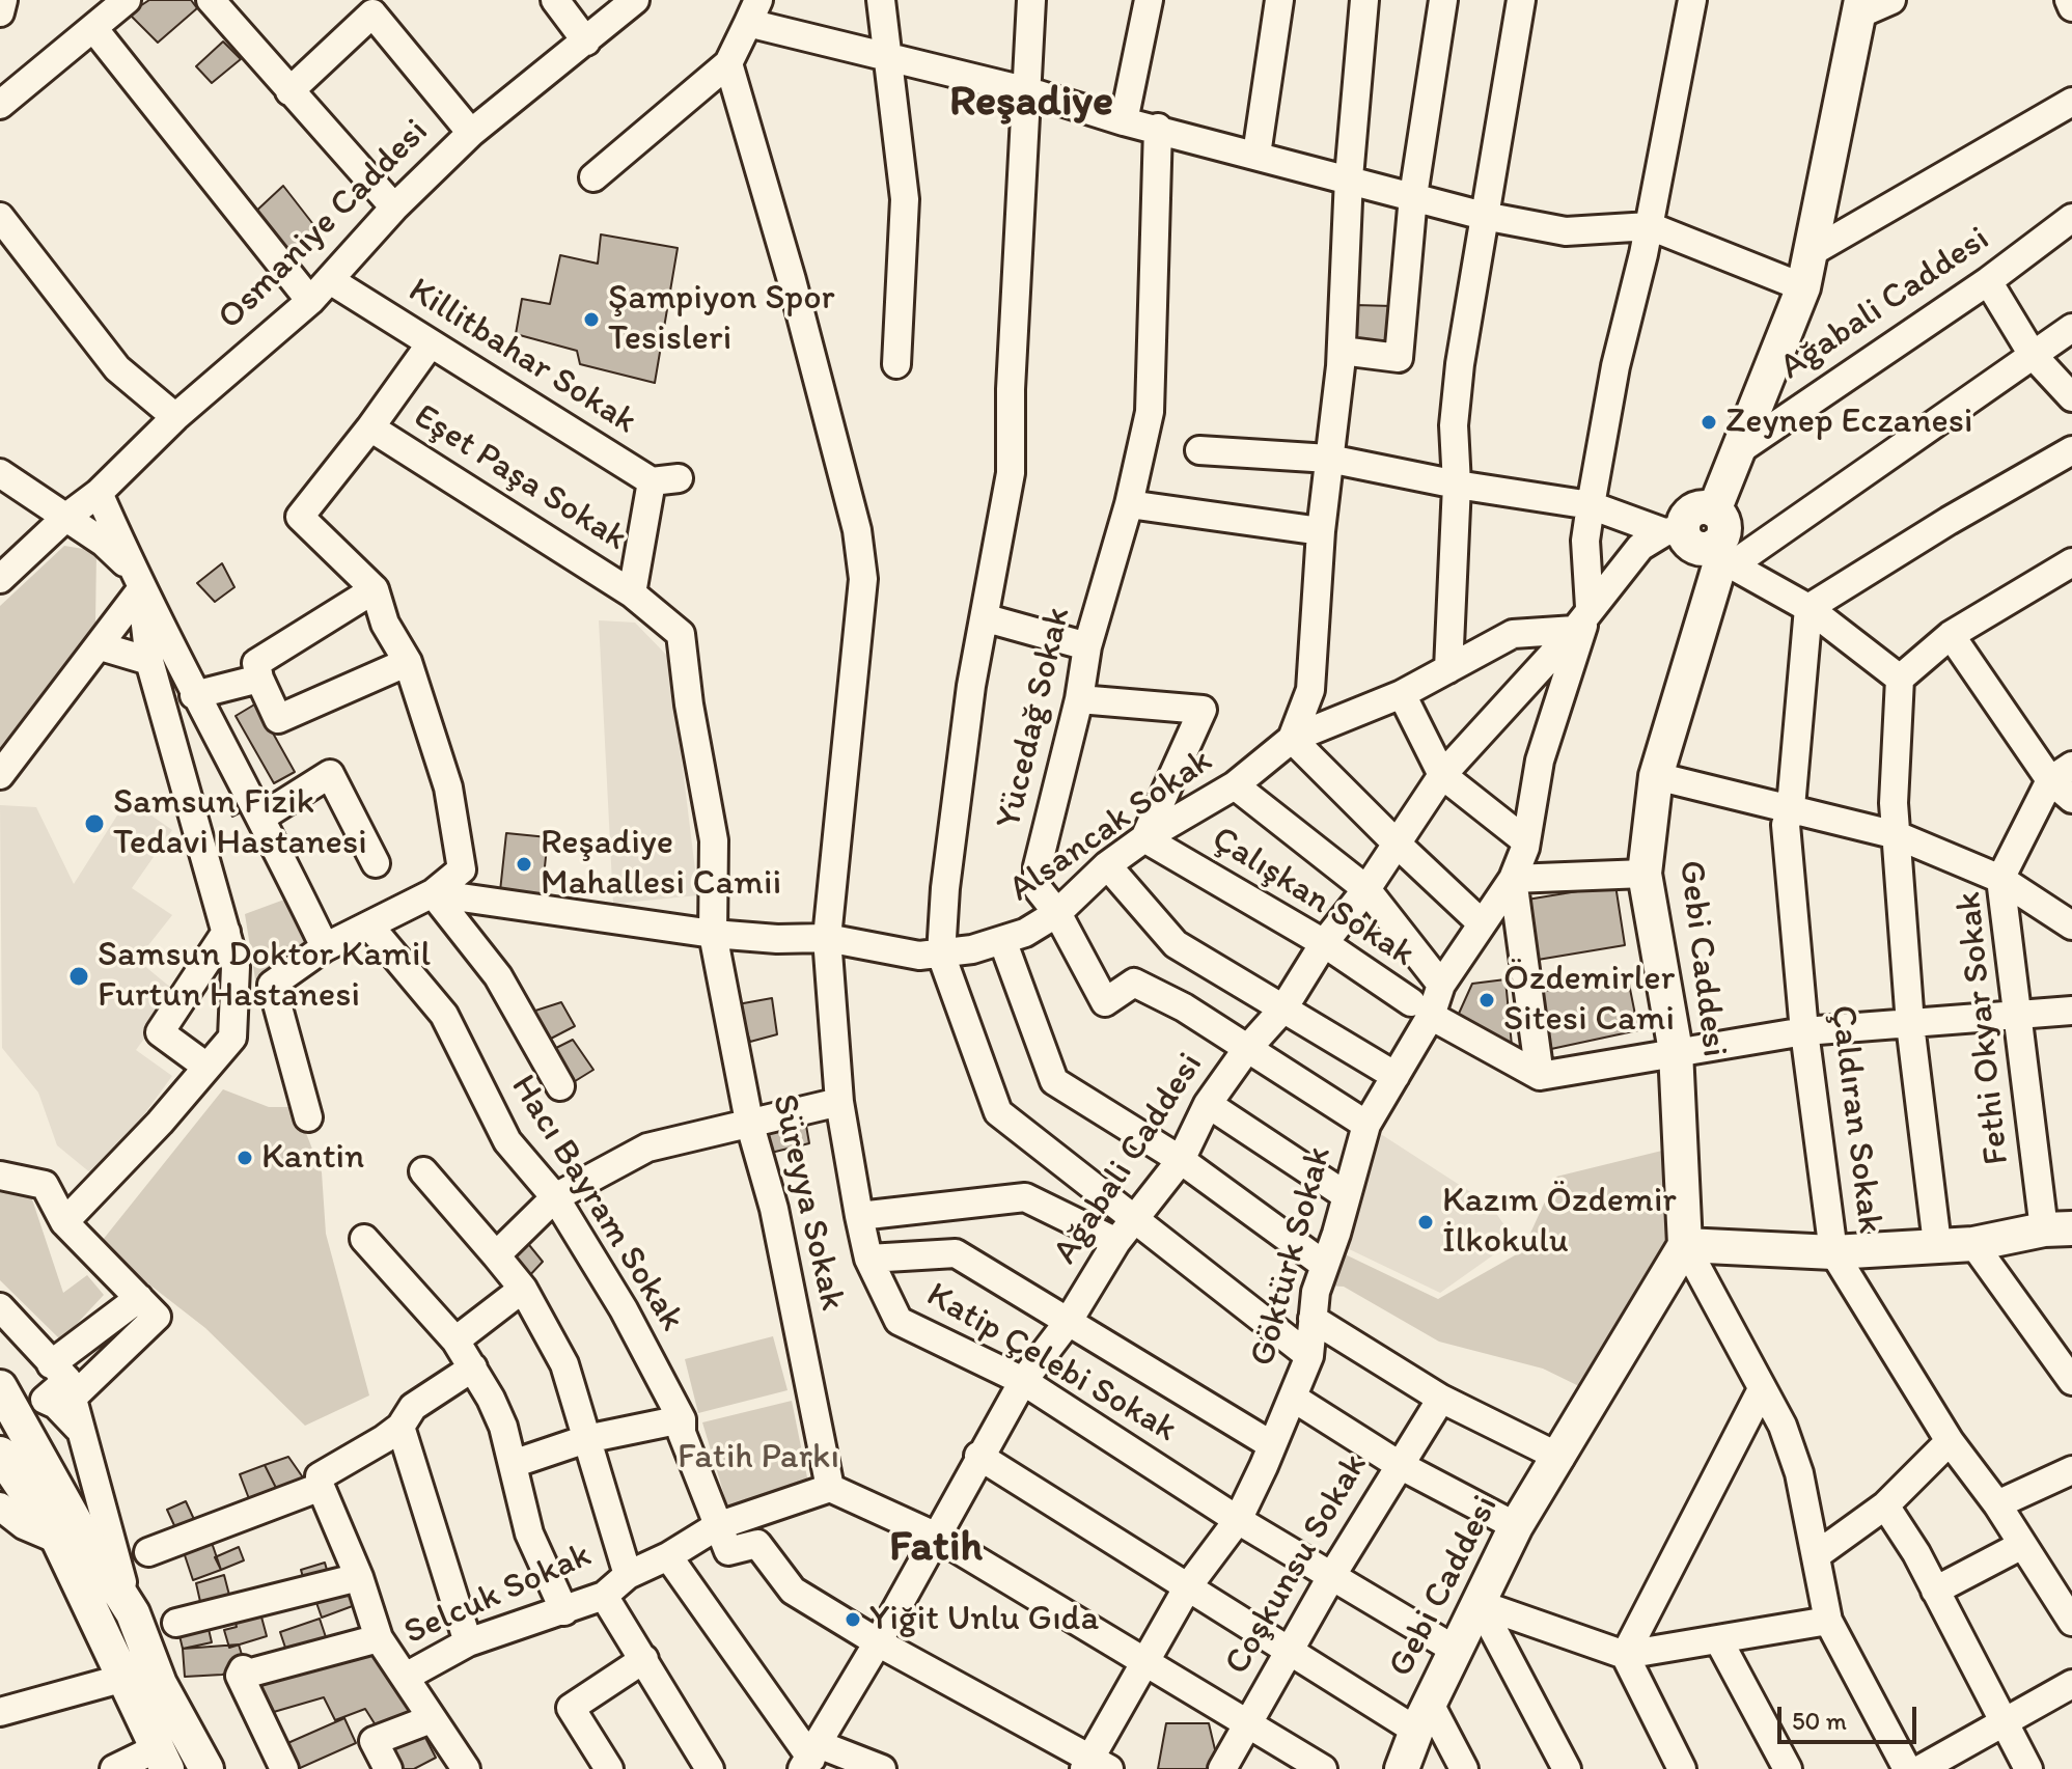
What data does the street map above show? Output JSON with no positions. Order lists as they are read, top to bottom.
{
  "streets": {
    "main road": ["Gebi Caddesi"],
    "street": [
      "Osmaniye Caddesi",
      "Ağabali Caddesi",
      "Killitbahar Sokak",
      "Eşet Paşa Sokak",
      "Yücedağ Sokak",
      "Alsancak Sokak",
      "Çalışkan Sokak",
      "Fethi Okyar Sokak",
      "Çaldıran Sokak",
      "Süreyya Sokak",
      "Hacı Bayram Sokak",
      "Göktürk Sokak",
      "Katip Çelebi Sokak",
      "Coşkunsu Sokak",
      "Selcuk Sokak"
    ]
  },
  "crossings": [
    ["Osmaniye Caddesi", "Killitbahar Sokak"],
    ["Ağabali Caddesi", "Yücedağ Sokak"],
    ["Ağabali Caddesi", "Alsancak Sokak"],
    ["Ağabali Caddesi", "Çalışkan Sokak"],
    ["Ağabali Caddesi", "Hacı Bayram Sokak"],
    ["Ağabali Caddesi", "Göktürk Sokak"],
    ["Ağabali Caddesi", "Katip Çelebi Sokak"],
    ["Killitbahar Sokak", "Eşet Paşa Sokak"],
    ["Eşet Paşa Sokak", "Alsancak Sokak"],
    ["Eşet Paşa Sokak", "Süreyya Sokak"],
    ["Yücedağ Sokak", "Alsancak Sokak"],
    ["Yücedağ Sokak", "Göktürk Sokak"],
    ["Alsancak Sokak", "Çalışkan Sokak"],
    ["Alsancak Sokak", "Süreyya Sokak"],
    ["Alsancak Sokak", "Göktürk Sokak"],
    ["Alsancak Sokak", "Katip Çelebi Sokak"],
    ["Çalışkan Sokak", "Göktürk Sokak"],
    ["Gebi Caddesi", "Katip Çelebi Sokak"],
    ["Süreyya Sokak", "Selcuk Sokak"],
    ["Hacı Bayram Sokak", "Selcuk Sokak"],
    ["Göktürk Sokak", "Katip Çelebi Sokak"],
    ["Katip Çelebi Sokak", "Coşkunsu Sokak"]
  ],
  "districts": ["Reşadiye", "Fatih"],
  "parks": ["Fatih Parkı"],
  "places": [
    "Şampiyon Spor Tesisleri",
    "Zeynep Eczanesi",
    "Samsun Fizik Tedavi Hastanesi",
    "Reşadiye Mahallesi Camii",
    "Samsun Doktor Kamil Furtun Hastanesi",
    "Özdemirler Sitesi Cami",
    "Kantin",
    "Kazım Özdemir İlkokulu",
    "Yiğit Unlu Gıda"
  ],
  "scale_bar": "50 m"
}
